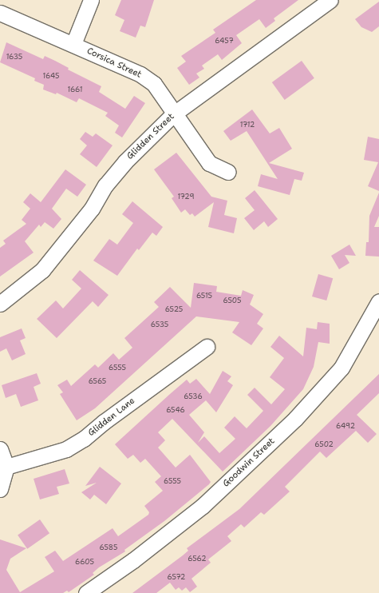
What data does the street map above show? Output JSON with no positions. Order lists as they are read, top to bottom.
{
  "streets": {
    "street": [
      "Corsica Street",
      "Glidden Street",
      "Glidden Lane",
      "Goodwin Street"
    ]
  },
  "crossings": [
    ["Corsica Street", "Glidden Street"]
  ],
  "house_numbers": [
    "6457",
    "1635",
    "1645",
    "1661",
    "1712",
    "1729",
    "6515",
    "6505",
    "6525",
    "6535",
    "6555",
    "6565",
    "6536",
    "6546",
    "6492",
    "6502",
    "6555",
    "6585",
    "6562",
    "6605",
    "6572"
  ]
}
